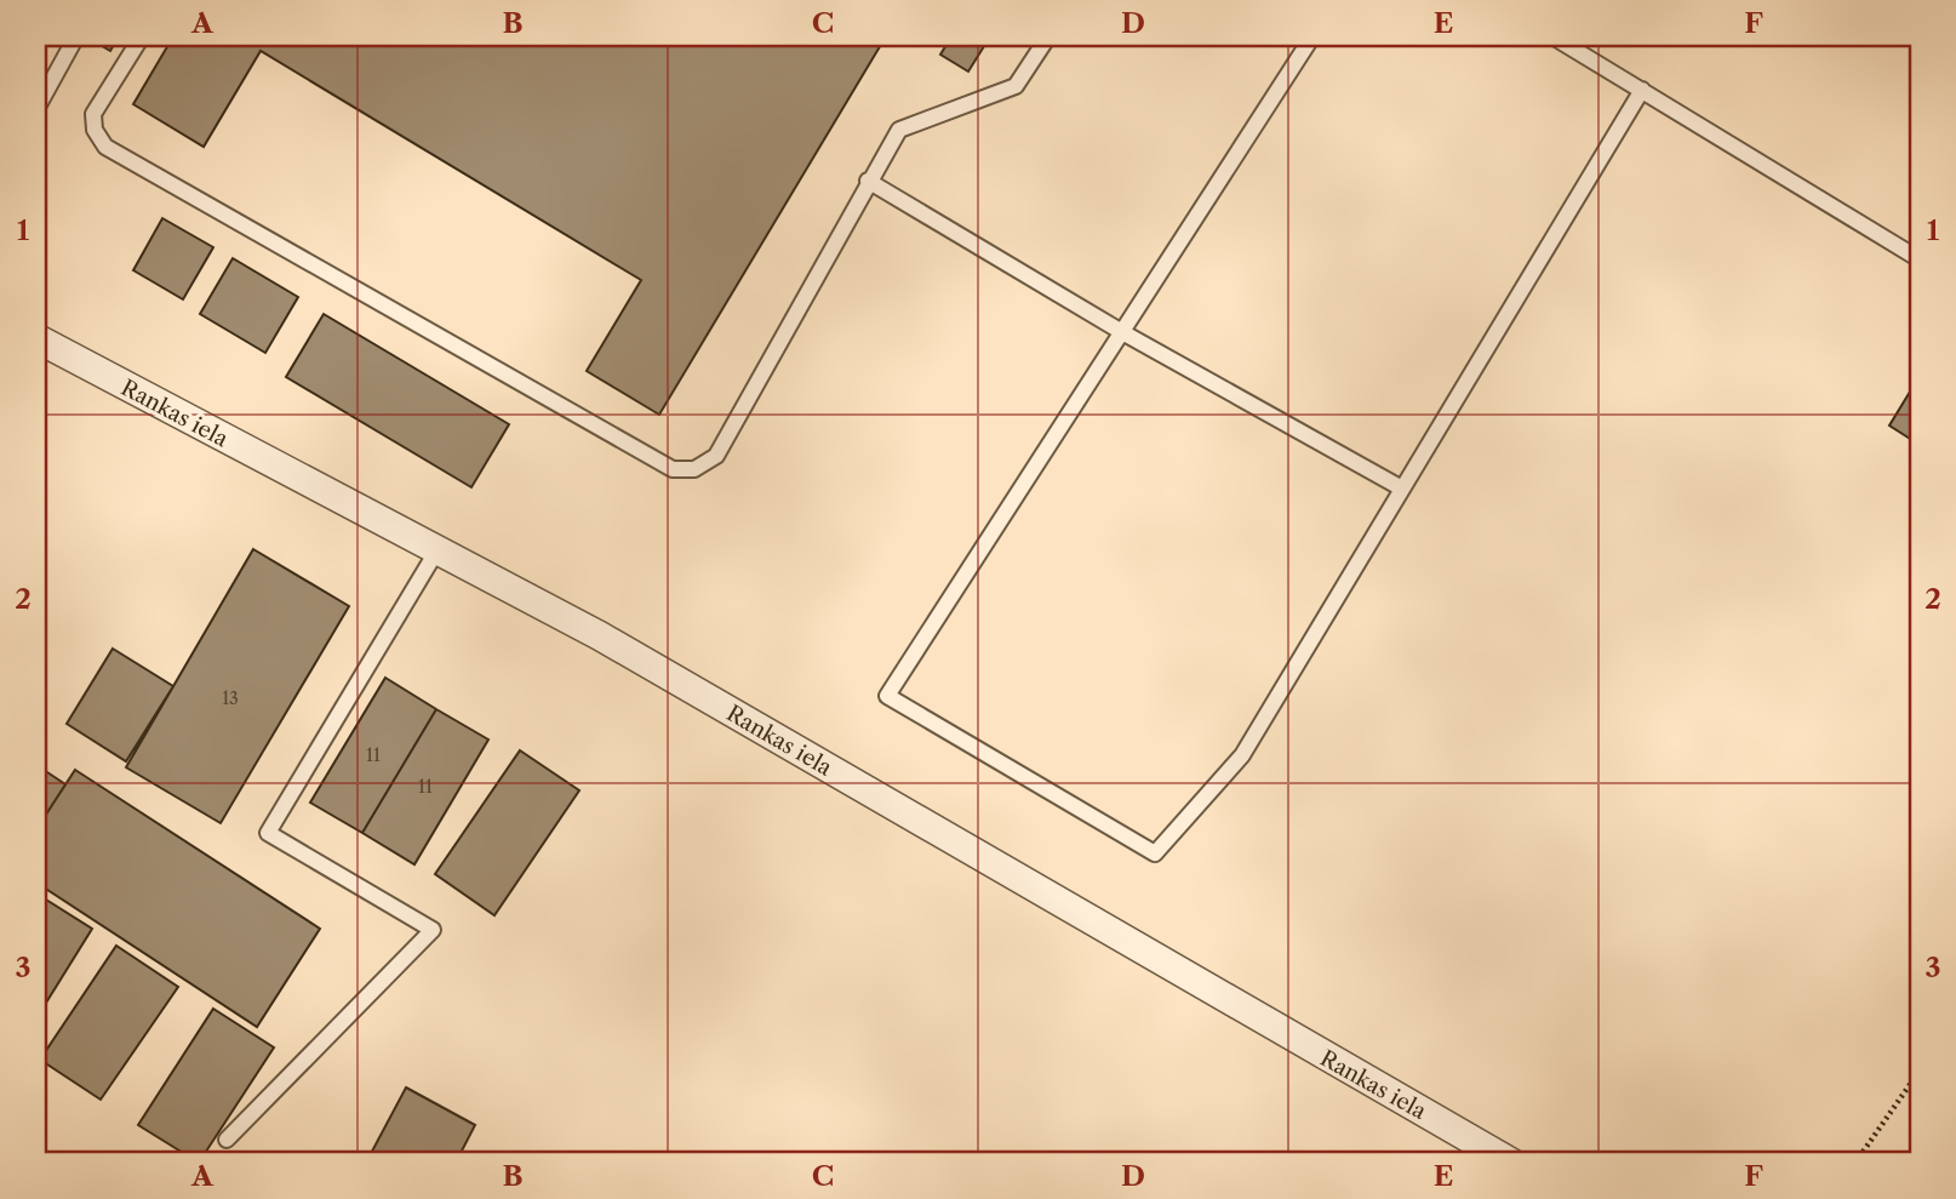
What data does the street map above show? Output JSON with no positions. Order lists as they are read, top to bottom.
{
  "streets": {
    "street": ["Rankas iela"]
  },
  "house_numbers": ["13", "11", "11"],
  "grid": {
    "columns": [
      "A",
      "B",
      "C",
      "D",
      "E",
      "F"
    ],
    "rows": ["1", "2", "3"]
  }
}
